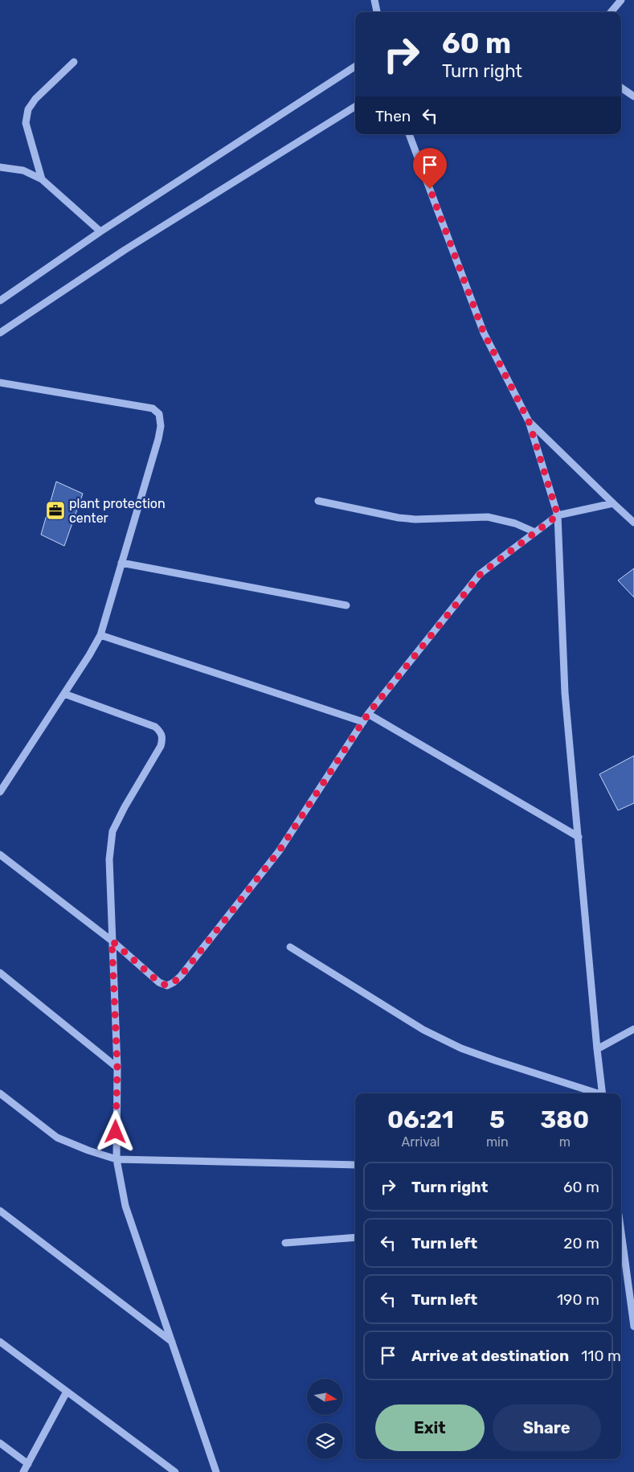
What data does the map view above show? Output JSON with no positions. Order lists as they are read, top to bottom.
{
  "places": {
    "office": ["plant protection center"]
  },
  "north": "right",
  "page": {
    "turn": ["60 m", "Turn right"],
    "then": "Then",
    "eta": [
      "06:21",
      "Arrival",
      "5",
      "min",
      "380",
      "m"
    ],
    "list": [
      {
        "name": "Turn right",
        "value": "60 m"
      },
      {
        "name": "Turn left",
        "value": "20 m"
      },
      {
        "name": "Turn left",
        "value": "190 m"
      },
      {
        "name": "Arrive at destination",
        "value": "110 m"
      }
    ],
    "buttons": ["Exit", "Share"]
  }
}
